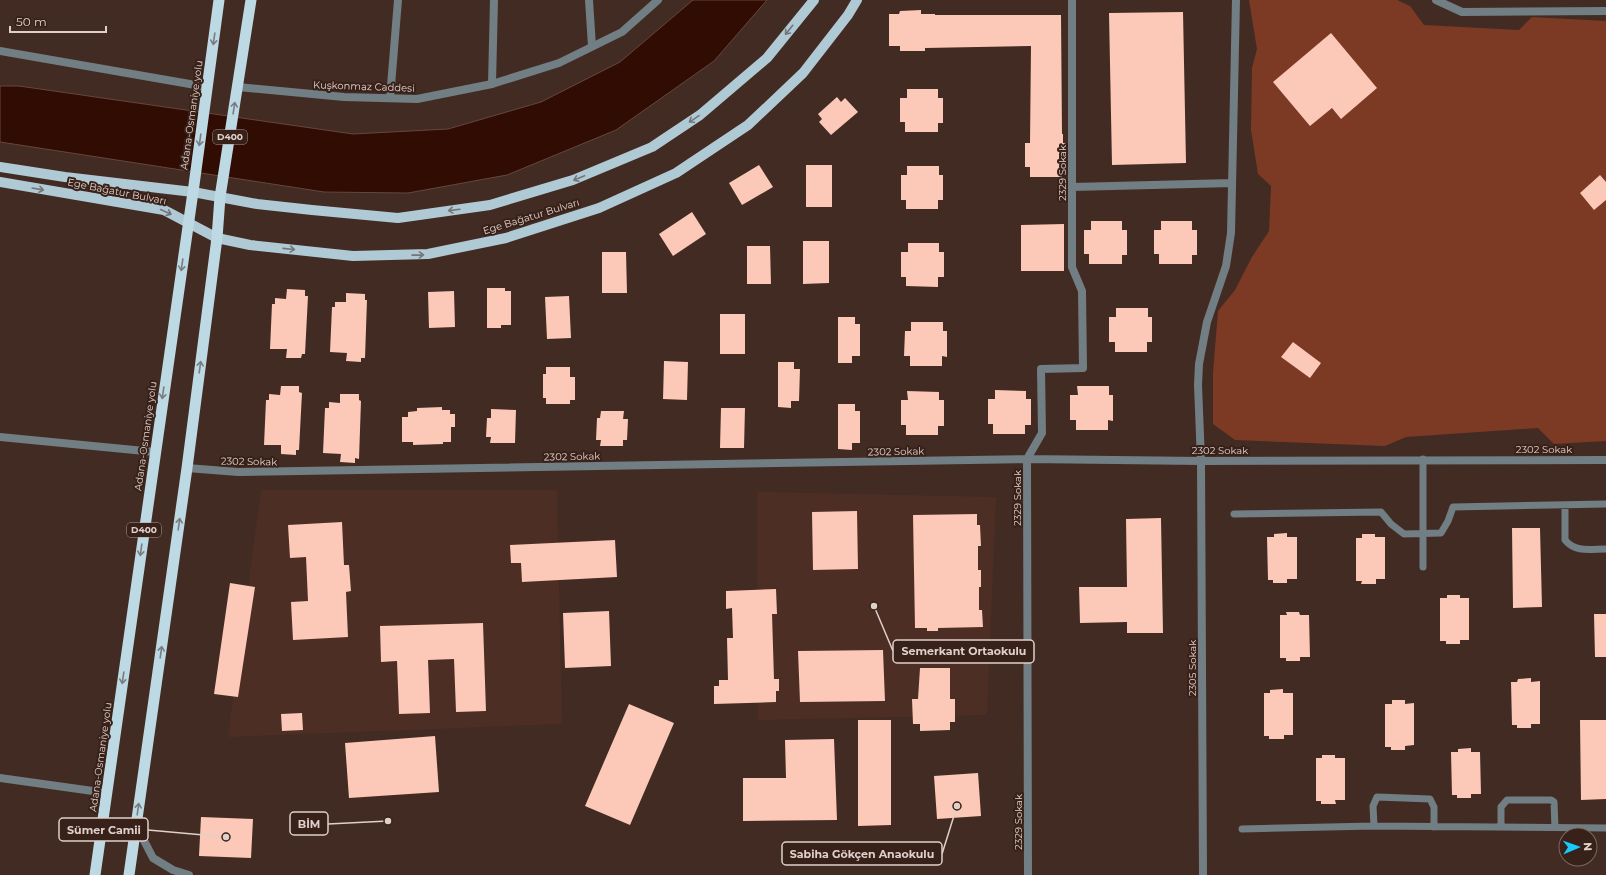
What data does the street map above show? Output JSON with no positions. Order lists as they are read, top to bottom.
{
  "streets": {
    "highway": ["Adana-Osmaniye yolu", "D400"],
    "main road": ["Ege Bağatur Bulvarı"],
    "street": [
      "Kuşkonmaz Caddesi",
      "2329 Sokak",
      "2302 Sokak",
      "2305 Sokak"
    ]
  },
  "crossings": [
    ["Kuşkonmaz Caddesi", "D400"],
    ["Adana-Osmaniye yolu", "Ege Bağatur Bulvarı"],
    ["D400", "Ege Bağatur Bulvarı"],
    ["D400", "2302 Sokak"],
    ["2329 Sokak", "2302 Sokak"],
    ["2302 Sokak", "2305 Sokak"]
  ],
  "places": [
    "Semerkant Ortaokulu",
    "Sabiha Gökçen Anaokulu",
    "BİM",
    "Sümer Camii"
  ],
  "scale_bar": "50 m",
  "north": "right"
}
